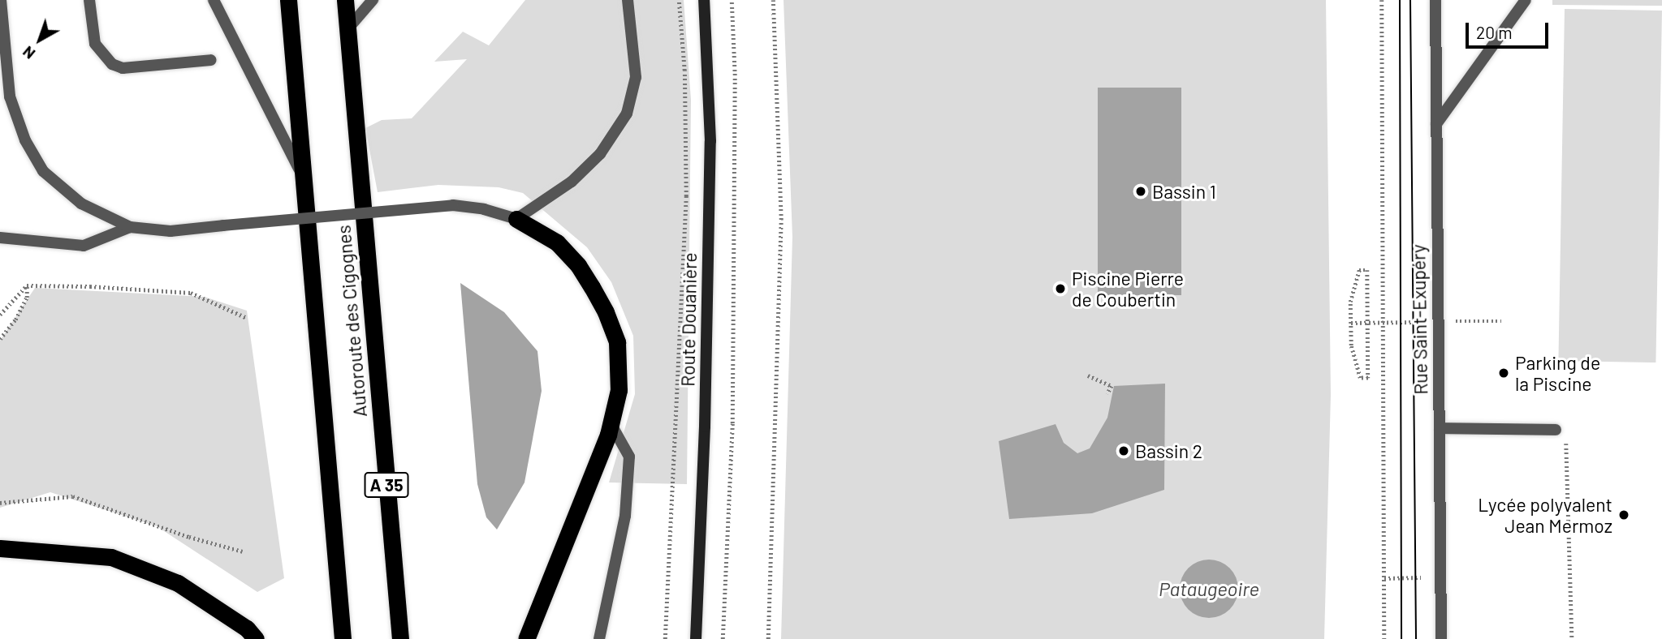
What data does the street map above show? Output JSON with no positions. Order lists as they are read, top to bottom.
{
  "streets": {
    "highway": ["Autoroute des Cigognes", "A 35"],
    "main road": ["Route Douanière"],
    "street": ["Rue Saint-Exupéry"]
  },
  "water": ["Pataugeoire"],
  "places": [
    "Bassin 1",
    "Piscine Pierre de Coubertin",
    "Parking de la Piscine",
    "Bassin 2",
    "Lycée polyvalent Jean Mermoz"
  ],
  "scale_bar": "20 m",
  "north": "bottom left"
}
